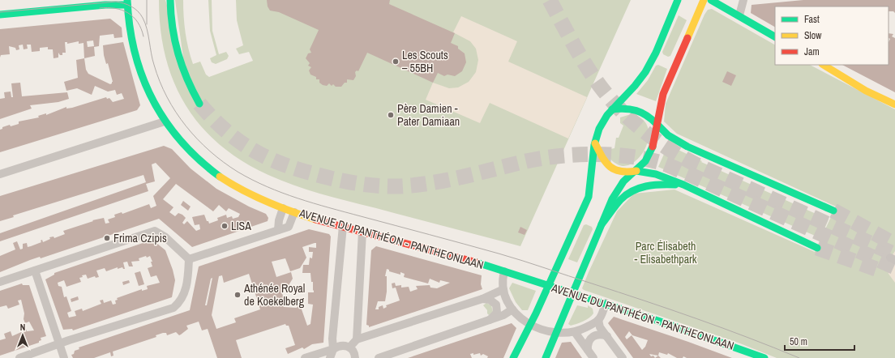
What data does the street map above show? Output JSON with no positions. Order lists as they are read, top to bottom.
{
  "streets": {
    "main road": ["AVENUE DU PANTHÉON - PANTHEONLAAN"]
  },
  "parks": ["Parc Élisabeth - Elisabethpark"],
  "places": [
    "Les Scouts – 55BH",
    "Père Damien - Pater Damiaan",
    "LISA",
    "Frima Czipis",
    "Athénée Royal de Koekelberg"
  ],
  "legend": ["Fast", "Slow", "Jam"],
  "scale_bar": "50 m",
  "north": "top"
}
